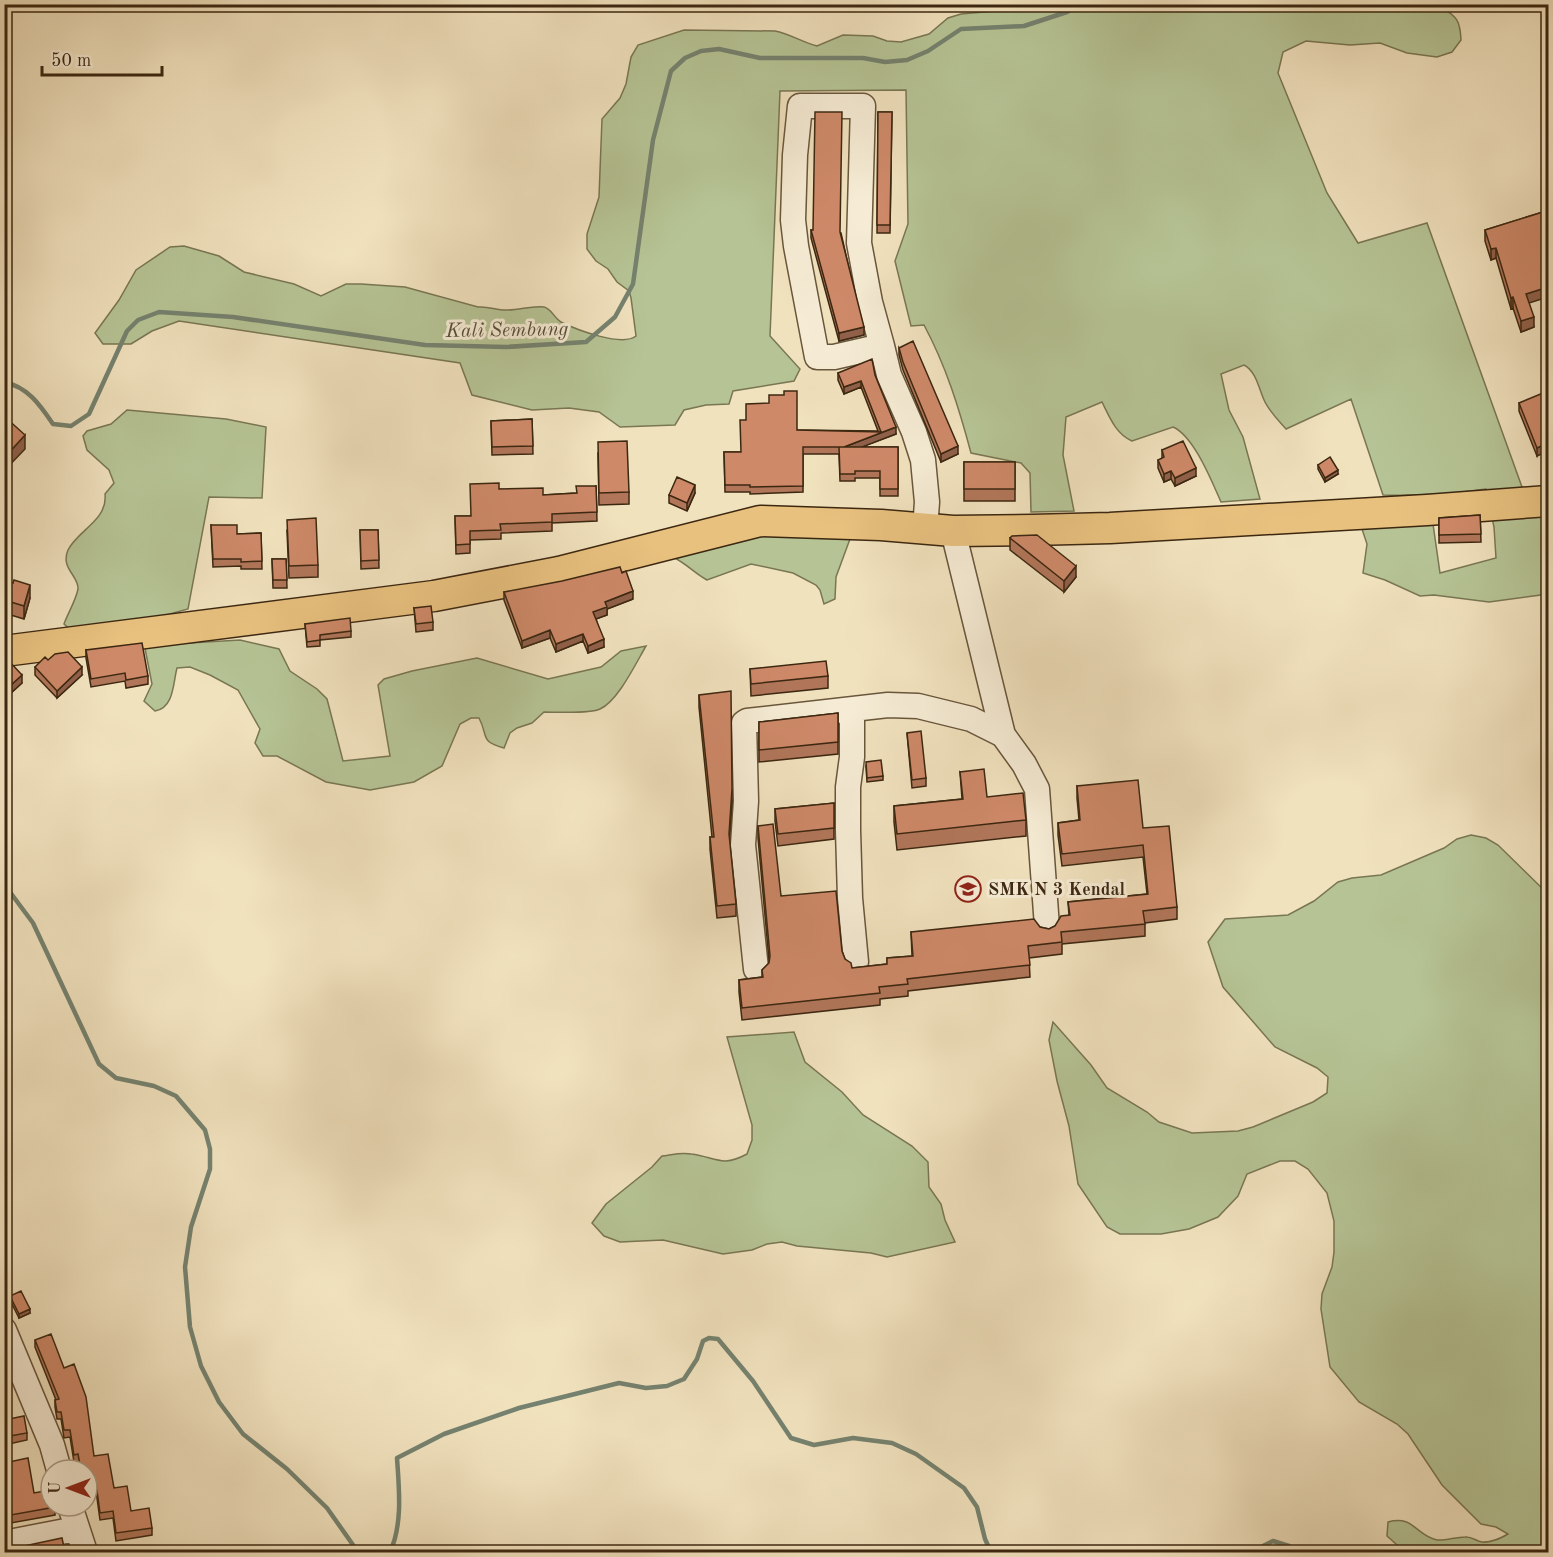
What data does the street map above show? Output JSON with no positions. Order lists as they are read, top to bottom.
{
  "water": ["Kali Sembung"],
  "places": {
    "school or university": ["SMK N 3 Kendal"]
  },
  "scale_bar": "50 m",
  "north": "left"
}
